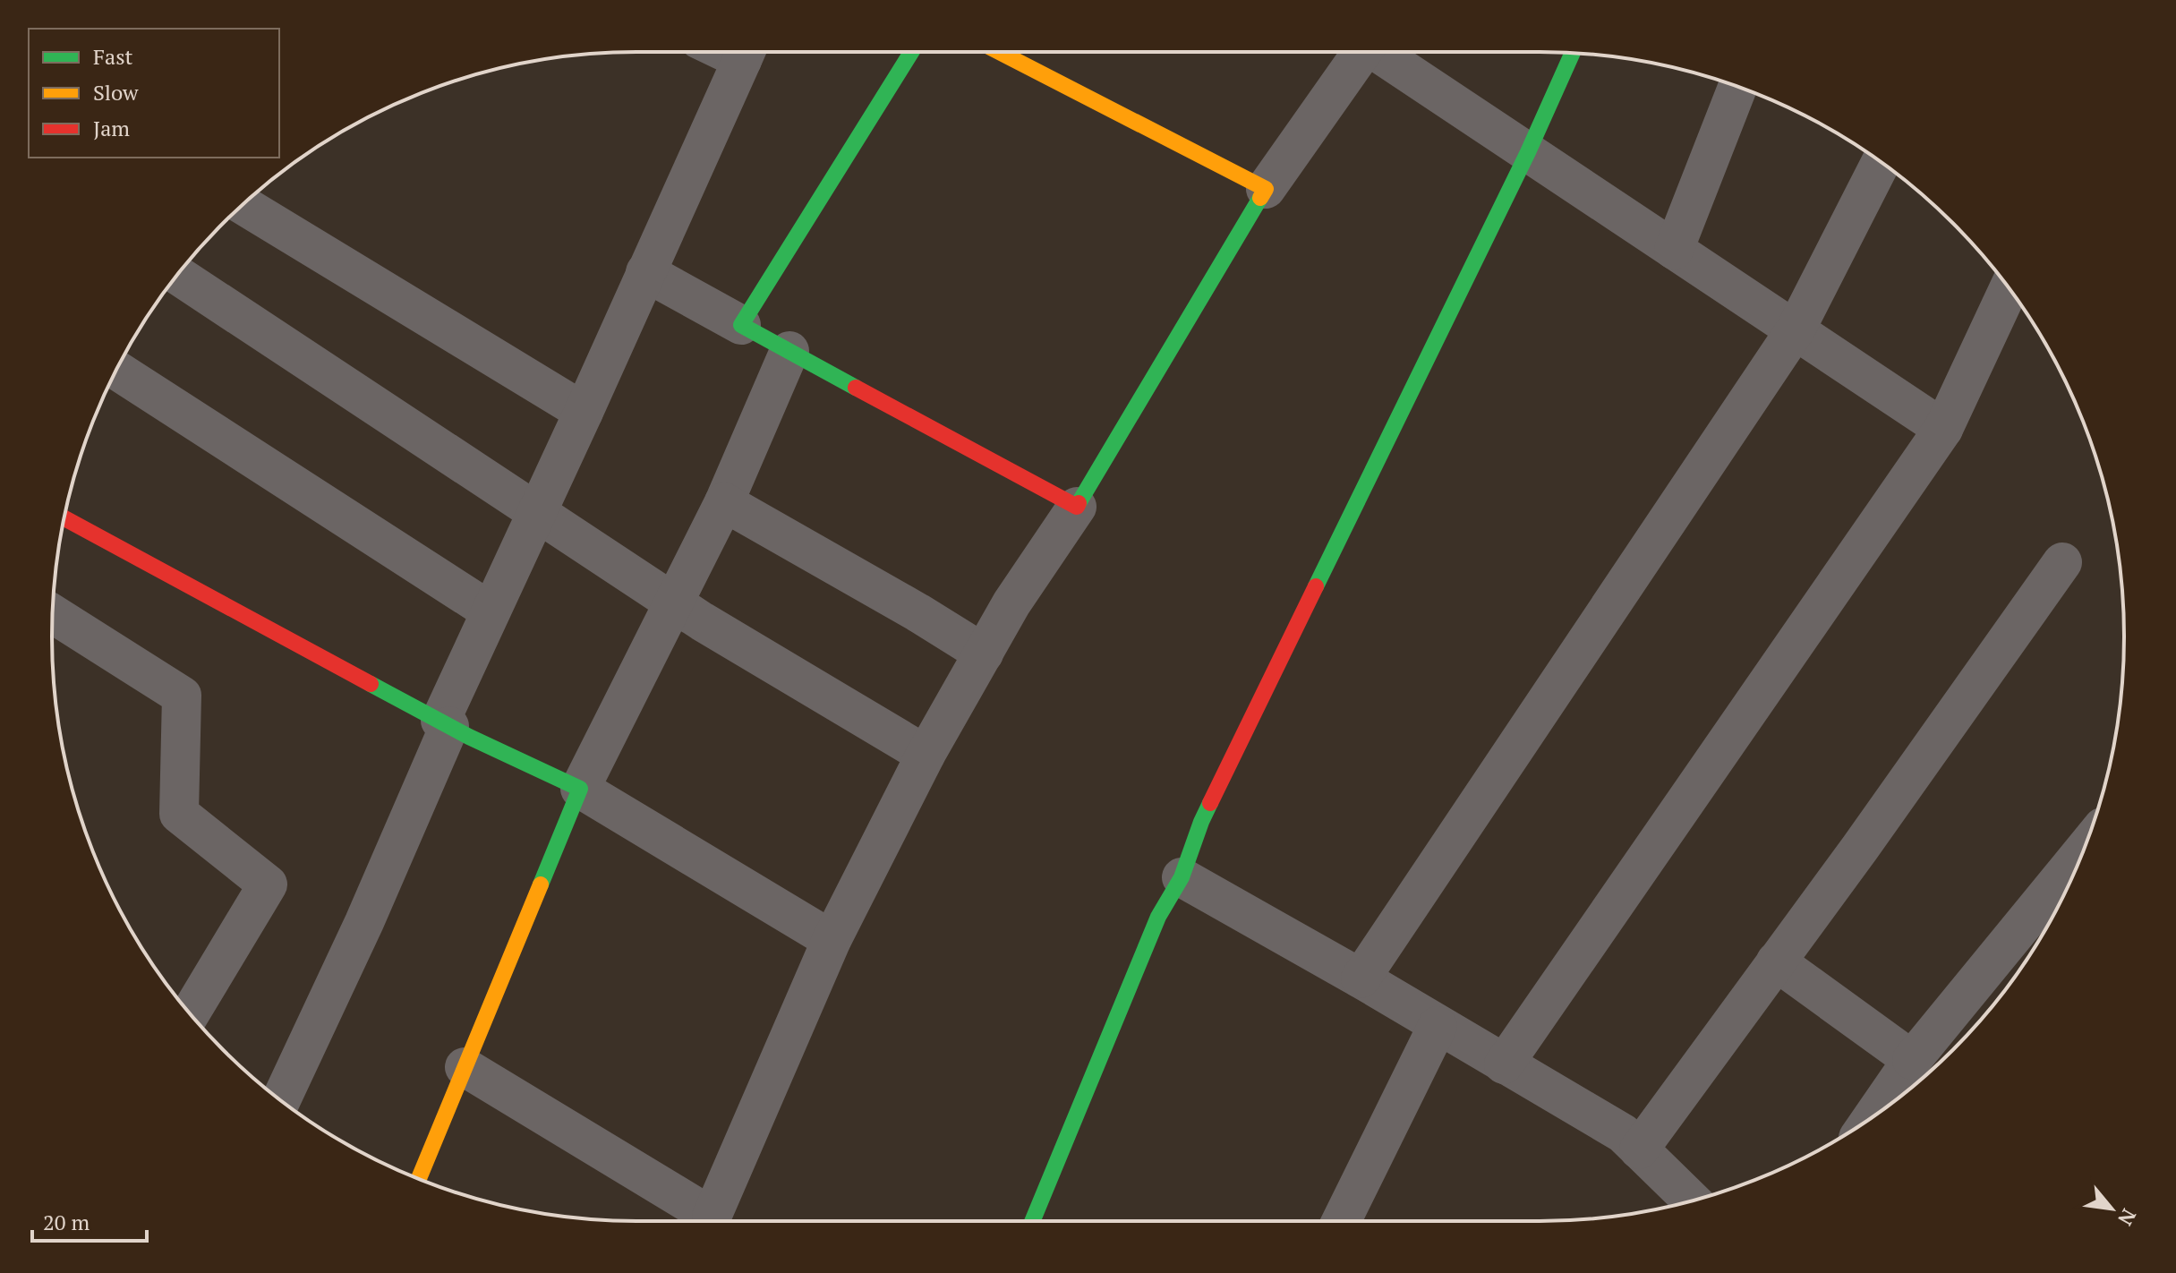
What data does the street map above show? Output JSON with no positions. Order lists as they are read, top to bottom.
{
  "legend": ["Fast", "Slow", "Jam"],
  "scale_bar": "20 m",
  "north": "bottom right"
}
